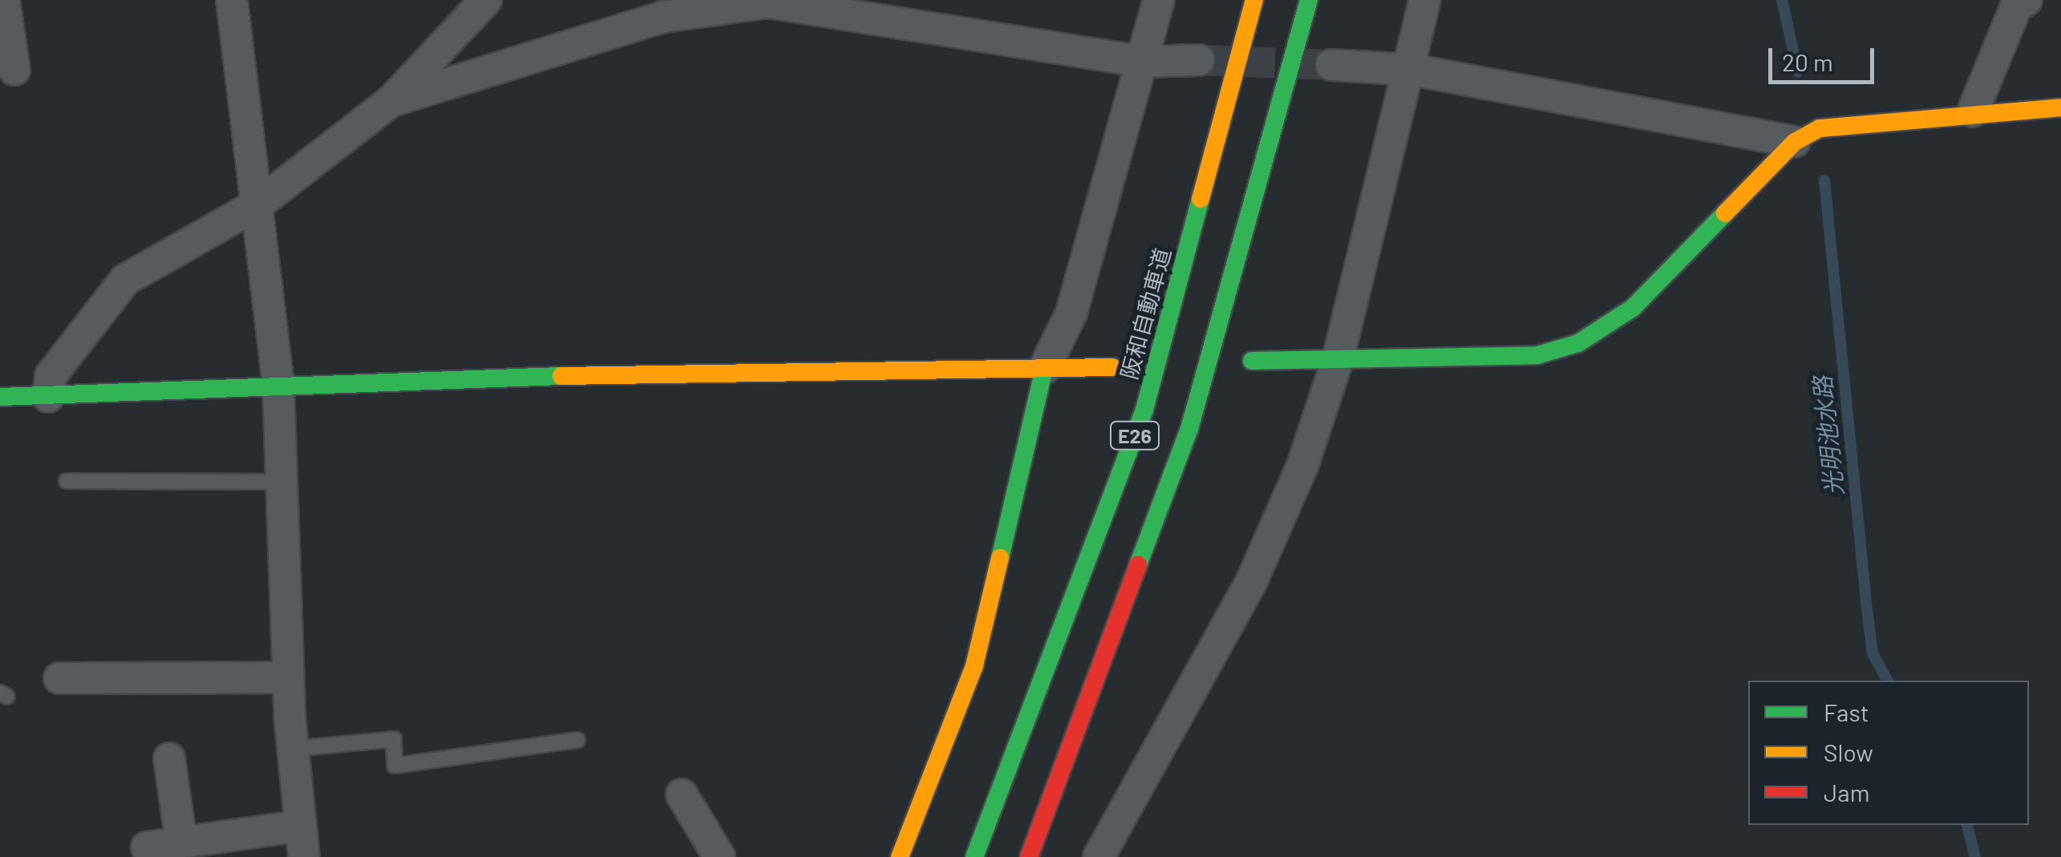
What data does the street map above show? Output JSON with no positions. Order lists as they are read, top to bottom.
{
  "streets": {
    "main road": ["阪和自動車道", "E26"]
  },
  "water": ["光明池水路"],
  "legend": ["Fast", "Slow", "Jam"],
  "scale_bar": "20 m"
}
